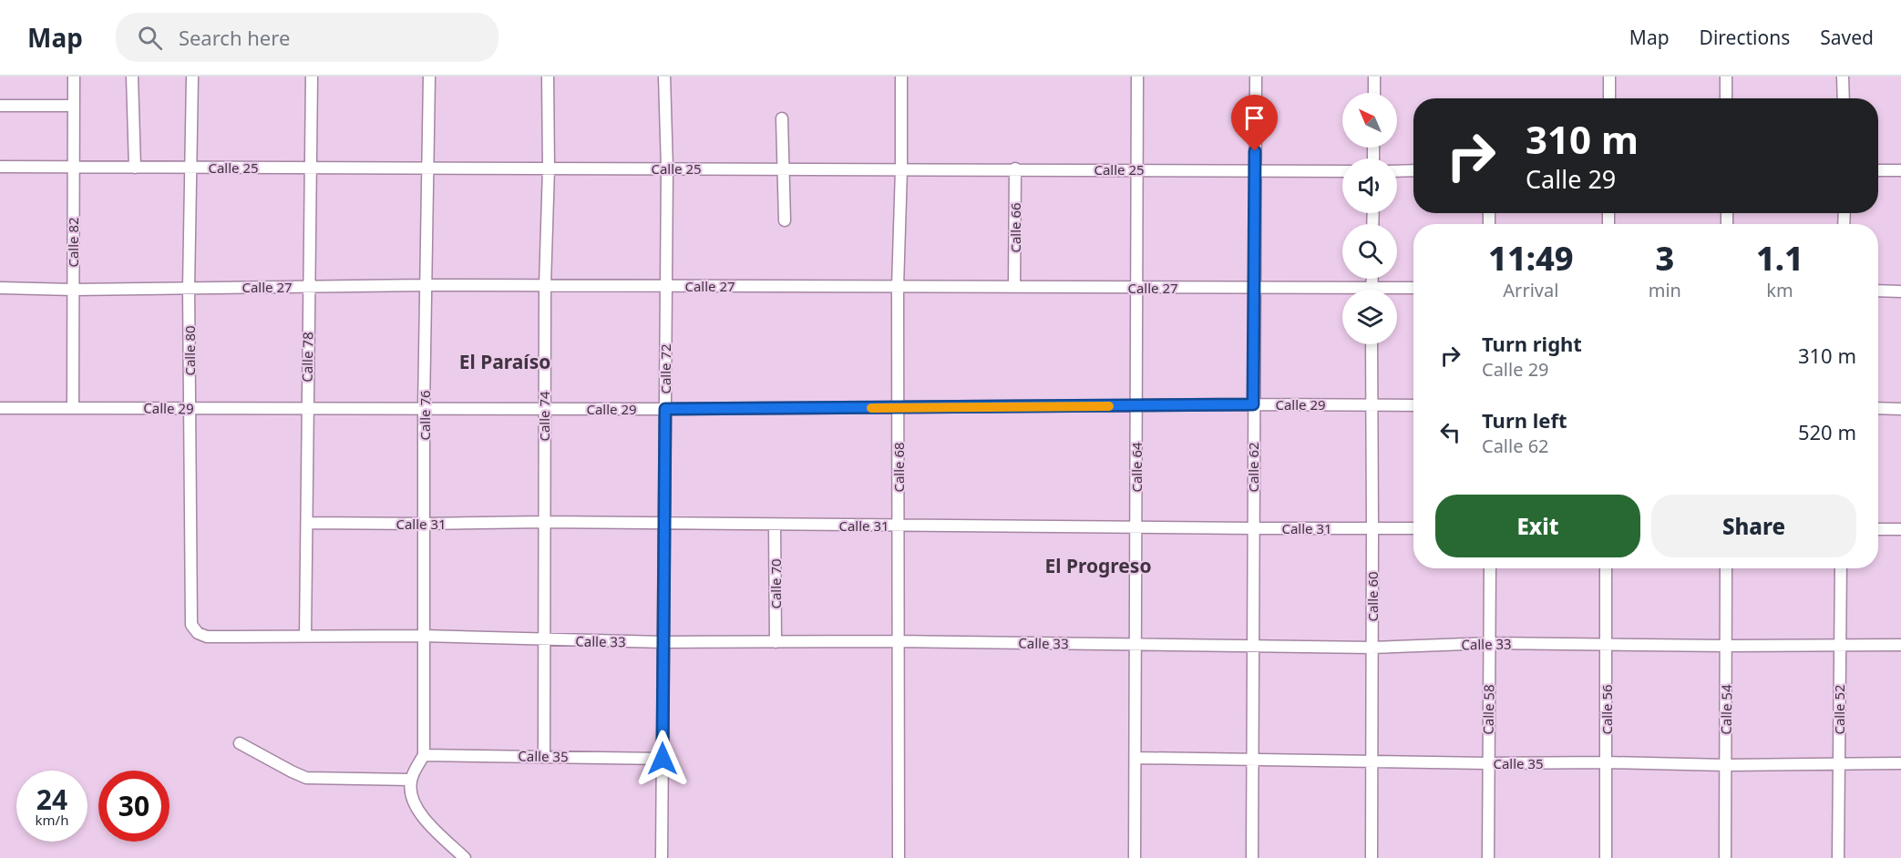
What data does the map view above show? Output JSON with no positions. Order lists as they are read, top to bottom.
{
  "streets": {
    "street": [
      "Calle 25",
      "Calle 66",
      "Calle 82",
      "Calle 27",
      "Calle 80",
      "Calle 78",
      "Calle 72",
      "Calle 29",
      "Calle 76",
      "Calle 74",
      "Calle 68",
      "Calle 64",
      "Calle 62",
      "Calle 31",
      "Calle 70",
      "Calle 60",
      "Calle 33",
      "Calle 58",
      "Calle 56",
      "Calle 54",
      "Calle 52",
      "Calle 35"
    ]
  },
  "crossings": [
    ["Calle 25", "Calle 66"],
    ["Calle 25", "Calle 82"],
    ["Calle 25", "Calle 80"],
    ["Calle 25", "Calle 78"],
    ["Calle 25", "Calle 72"],
    ["Calle 25", "Calle 76"],
    ["Calle 25", "Calle 74"],
    ["Calle 25", "Calle 68"],
    ["Calle 25", "Calle 64"],
    ["Calle 25", "Calle 62"],
    ["Calle 66", "Calle 27"],
    ["Calle 82", "Calle 27"],
    ["Calle 82", "Calle 29"],
    ["Calle 27", "Calle 80"],
    ["Calle 27", "Calle 78"],
    ["Calle 27", "Calle 72"],
    ["Calle 27", "Calle 76"],
    ["Calle 27", "Calle 74"],
    ["Calle 27", "Calle 68"],
    ["Calle 27", "Calle 64"],
    ["Calle 27", "Calle 62"],
    ["Calle 80", "Calle 29"],
    ["Calle 80", "Calle 33"],
    ["Calle 78", "Calle 29"],
    ["Calle 78", "Calle 31"],
    ["Calle 78", "Calle 33"],
    ["Calle 72", "Calle 29"],
    ["Calle 72", "Calle 31"],
    ["Calle 72", "Calle 33"],
    ["Calle 72", "Calle 35"],
    ["Calle 29", "Calle 76"],
    ["Calle 29", "Calle 74"],
    ["Calle 29", "Calle 68"],
    ["Calle 29", "Calle 64"],
    ["Calle 29", "Calle 62"],
    ["Calle 29", "Calle 60"],
    ["Calle 76", "Calle 31"],
    ["Calle 76", "Calle 33"],
    ["Calle 76", "Calle 35"],
    ["Calle 74", "Calle 31"],
    ["Calle 74", "Calle 33"],
    ["Calle 74", "Calle 35"],
    ["Calle 68", "Calle 31"],
    ["Calle 68", "Calle 33"],
    ["Calle 64", "Calle 31"],
    ["Calle 64", "Calle 33"],
    ["Calle 64", "Calle 35"],
    ["Calle 62", "Calle 31"],
    ["Calle 62", "Calle 33"],
    ["Calle 62", "Calle 35"],
    ["Calle 31", "Calle 70"],
    ["Calle 31", "Calle 60"],
    ["Calle 70", "Calle 33"],
    ["Calle 60", "Calle 33"],
    ["Calle 60", "Calle 35"],
    ["Calle 33", "Calle 58"],
    ["Calle 33", "Calle 56"],
    ["Calle 33", "Calle 54"],
    ["Calle 33", "Calle 52"],
    ["Calle 58", "Calle 35"],
    ["Calle 56", "Calle 35"],
    ["Calle 54", "Calle 35"],
    ["Calle 52", "Calle 35"]
  ],
  "districts": ["El Paraíso", "El Progreso"],
  "north": "top left",
  "page": {
    "header": "Map",
    "search": "Search here",
    "nav": ["Map", "Directions", "Saved"],
    "turn": ["310 m", "Calle 29"],
    "eta": [
      "11:49",
      "Arrival",
      "3",
      "min",
      "1.1",
      "km"
    ],
    "list": [
      {
        "name": "Turn right",
        "note": "Calle 29",
        "value": "310 m"
      },
      {
        "name": "Turn left",
        "note": "Calle 62",
        "value": "520 m"
      }
    ],
    "buttons": ["Exit", "Share"],
    "speed": "24 km/h",
    "limit": "30"
  }
}
